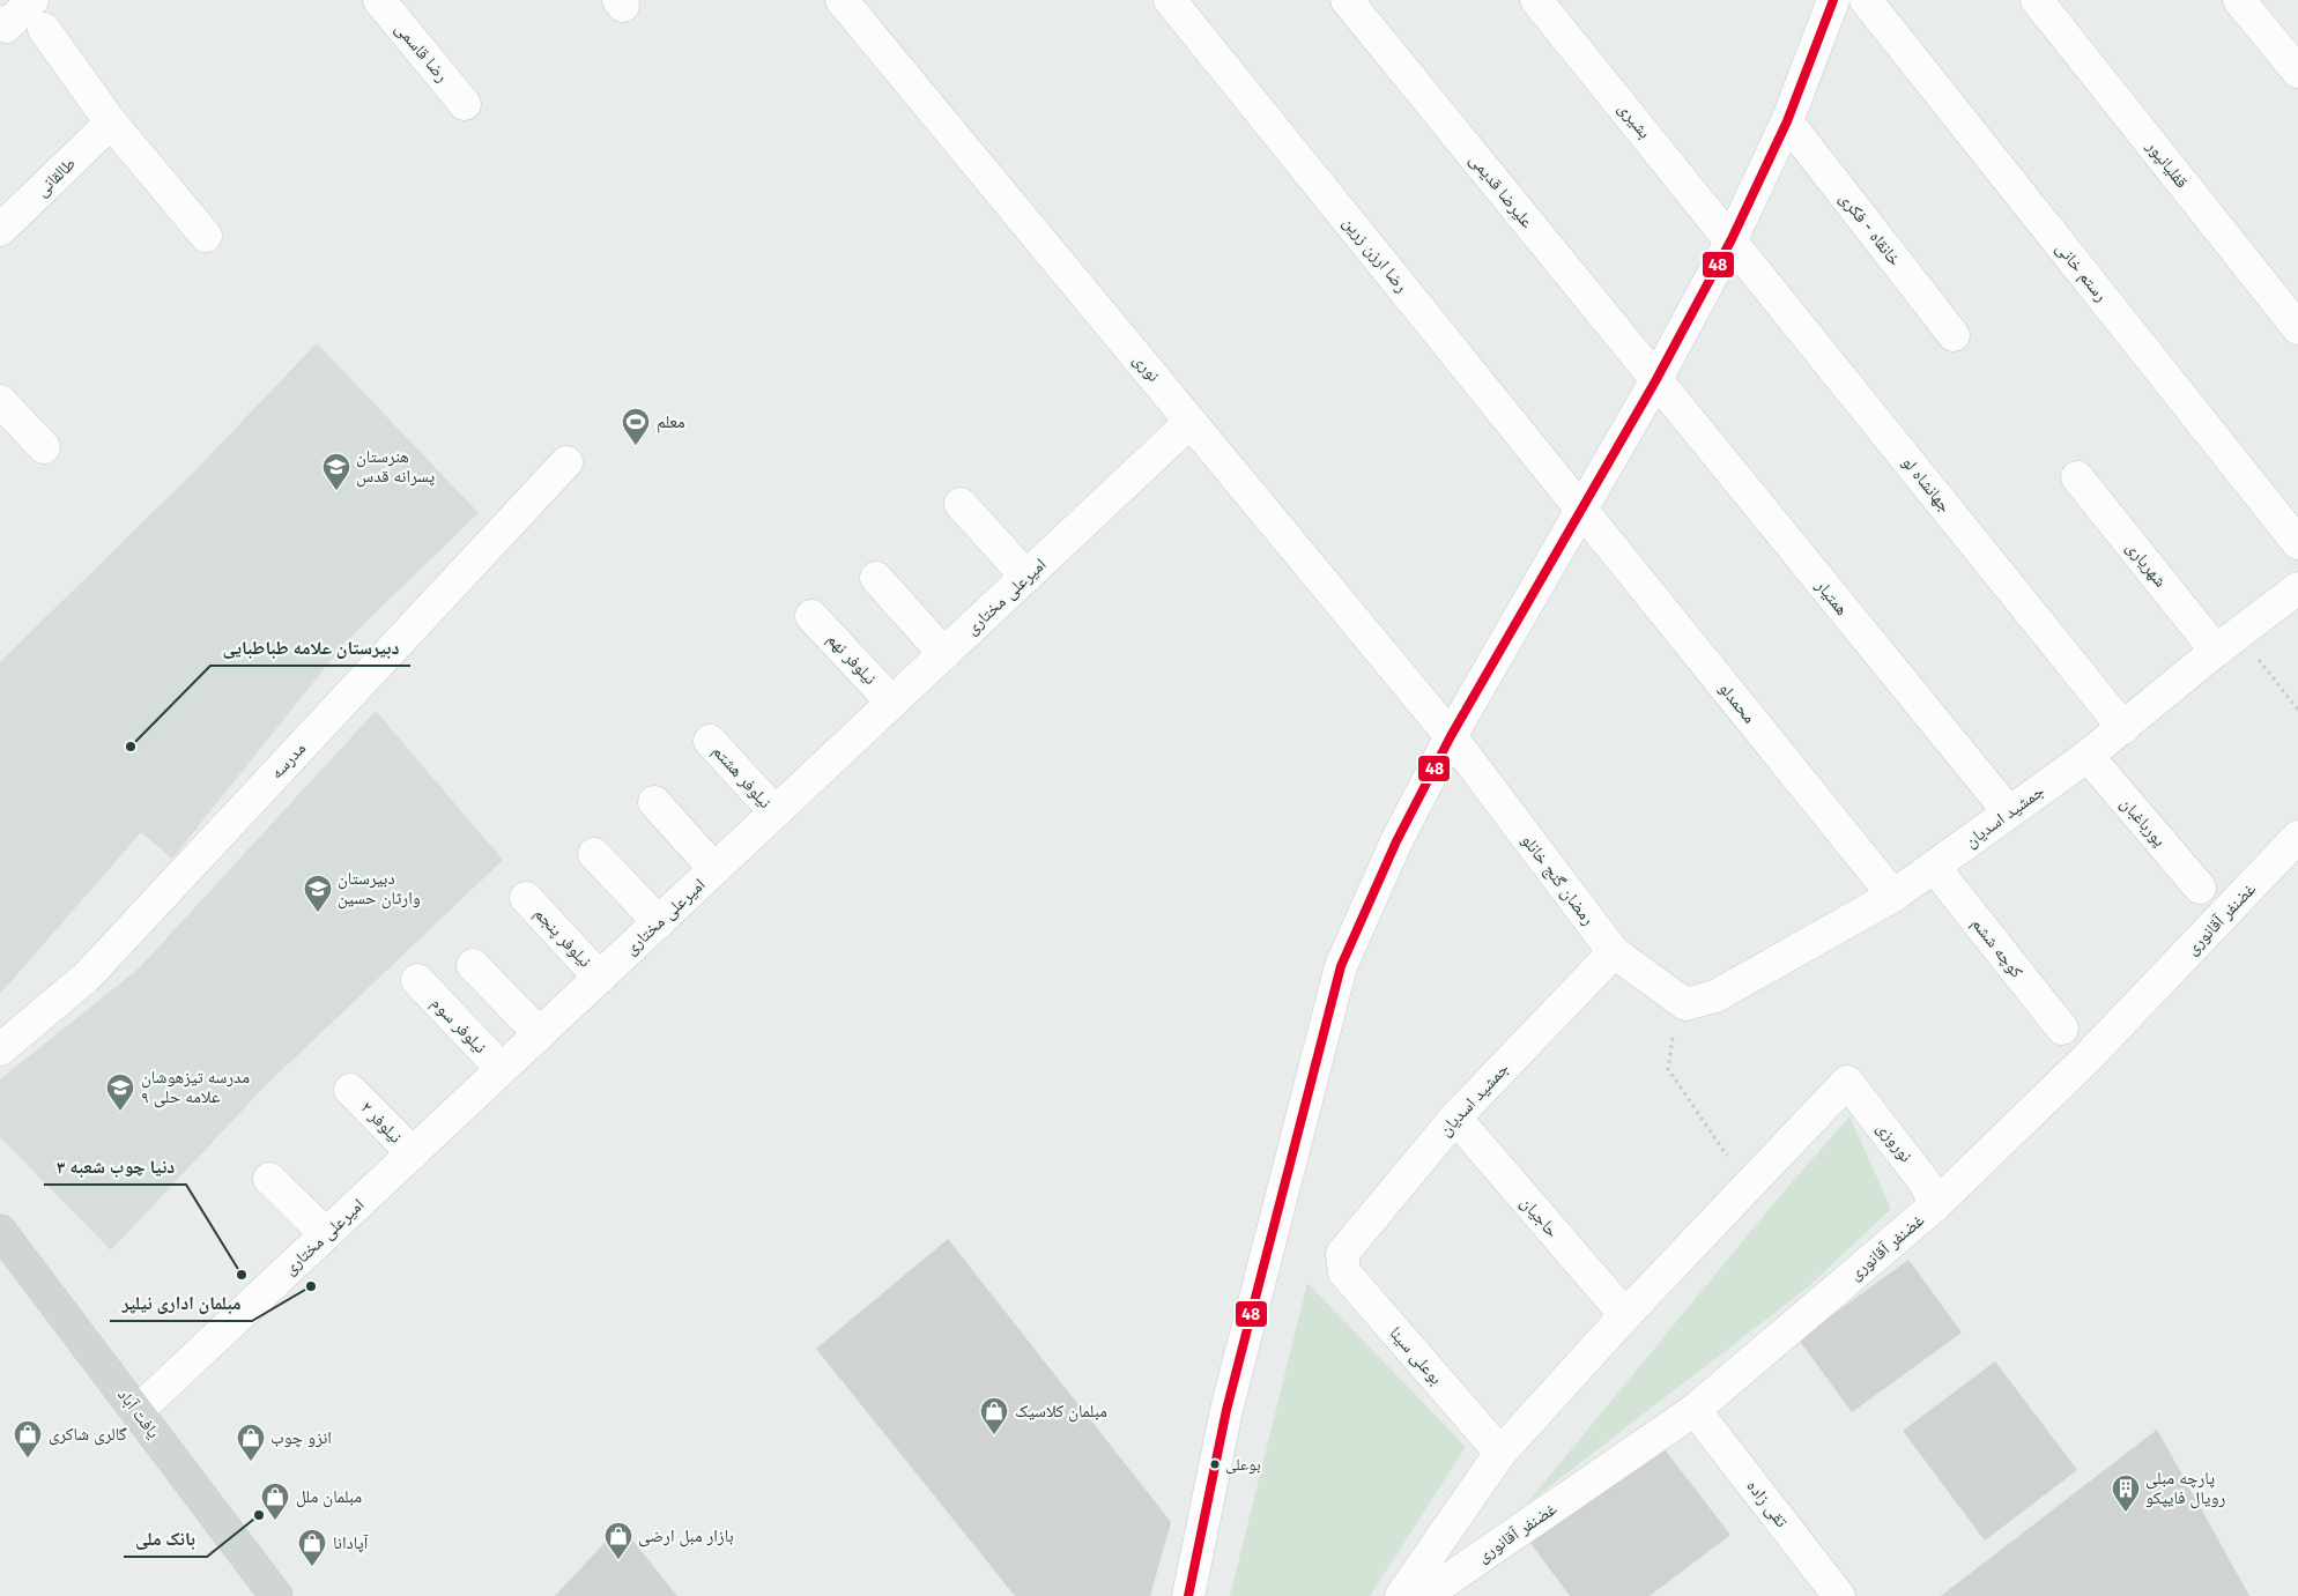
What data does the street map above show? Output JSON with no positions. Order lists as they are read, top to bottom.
{
  "streets": {
    "main road": ["یافت آباد"],
    "street": [
      "رضا قاسمی",
      "بشیری",
      "قفلیانپور",
      "طالقانی",
      "علیرضا قدیمی",
      "خانقاه - فکری",
      "رضا ارزن زرین",
      "رستم خانی",
      "نوری",
      "جهانشاه لو",
      "شهریاری",
      "امیرعلی مختاری",
      "همتیار",
      "نیلوفر نهم",
      "محمدلو",
      "مدرسه",
      "نیلوفر هشتم",
      "جمشید اسدیان",
      "پورباغبان",
      "رمضان گنج خانلو",
      "غضنفر آقانوری",
      "نیلوفر پنجم",
      "کوچه ششم",
      "نیلوفر سوم",
      "نیلوفر ۲",
      "نوروزی",
      "حاجیان",
      "بوعلی سینا",
      "تقی زاده"
    ]
  },
  "crossings": [
    ["بشیری", "جهانشاه لو"],
    ["علیرضا قدیمی", "همتیار"],
    ["رضا ارزن زرین", "محمدلو"],
    ["نوری", "امیرعلی مختاری"],
    ["نوری", "رمضان گنج خانلو"],
    ["جهانشاه لو", "جمشید اسدیان"],
    ["شهریاری", "جمشید اسدیان"],
    ["امیرعلی مختاری", "نیلوفر نهم"],
    ["امیرعلی مختاری", "نیلوفر هشتم"],
    ["امیرعلی مختاری", "نیلوفر پنجم"],
    ["امیرعلی مختاری", "نیلوفر سوم"],
    ["امیرعلی مختاری", "نیلوفر ۲"],
    ["امیرعلی مختاری", "یافت آباد"],
    ["همتیار", "جمشید اسدیان"],
    ["محمدلو", "جمشید اسدیان"],
    ["جمشید اسدیان", "پورباغبان"],
    ["جمشید اسدیان", "رمضان گنج خانلو"],
    ["جمشید اسدیان", "کوچه ششم"],
    ["جمشید اسدیان", "حاجیان"],
    ["جمشید اسدیان", "بوعلی سینا"],
    ["غضنفر آقانوری", "نوروزی"],
    ["غضنفر آقانوری", "تقی زاده"]
  ],
  "places": {
    "sports": ["معلم"],
    "school or university": ["هنرستان پسرانه قدس", "دبیرستان وارثان حسین", "مدرسه تیزهوشان علامه حلی ۹"],
    "other": [
      "دبیرستان علامه طباطبایی",
      "دنیا چوب شعبه ۳",
      "مبلمان اداری نیلپر",
      "بوعلی",
      "بانک ملی"
    ],
    "shop": [
      "مبلمان کلاسیک",
      "گالری شاکری",
      "انزو چوب",
      "مبلمان ملل",
      "بازار مبل ارضی",
      "آپادانا"
    ],
    "building": ["پارچه مبلی رویال فایپکو"]
  },
  "lines": ["transit line 48"]
}
